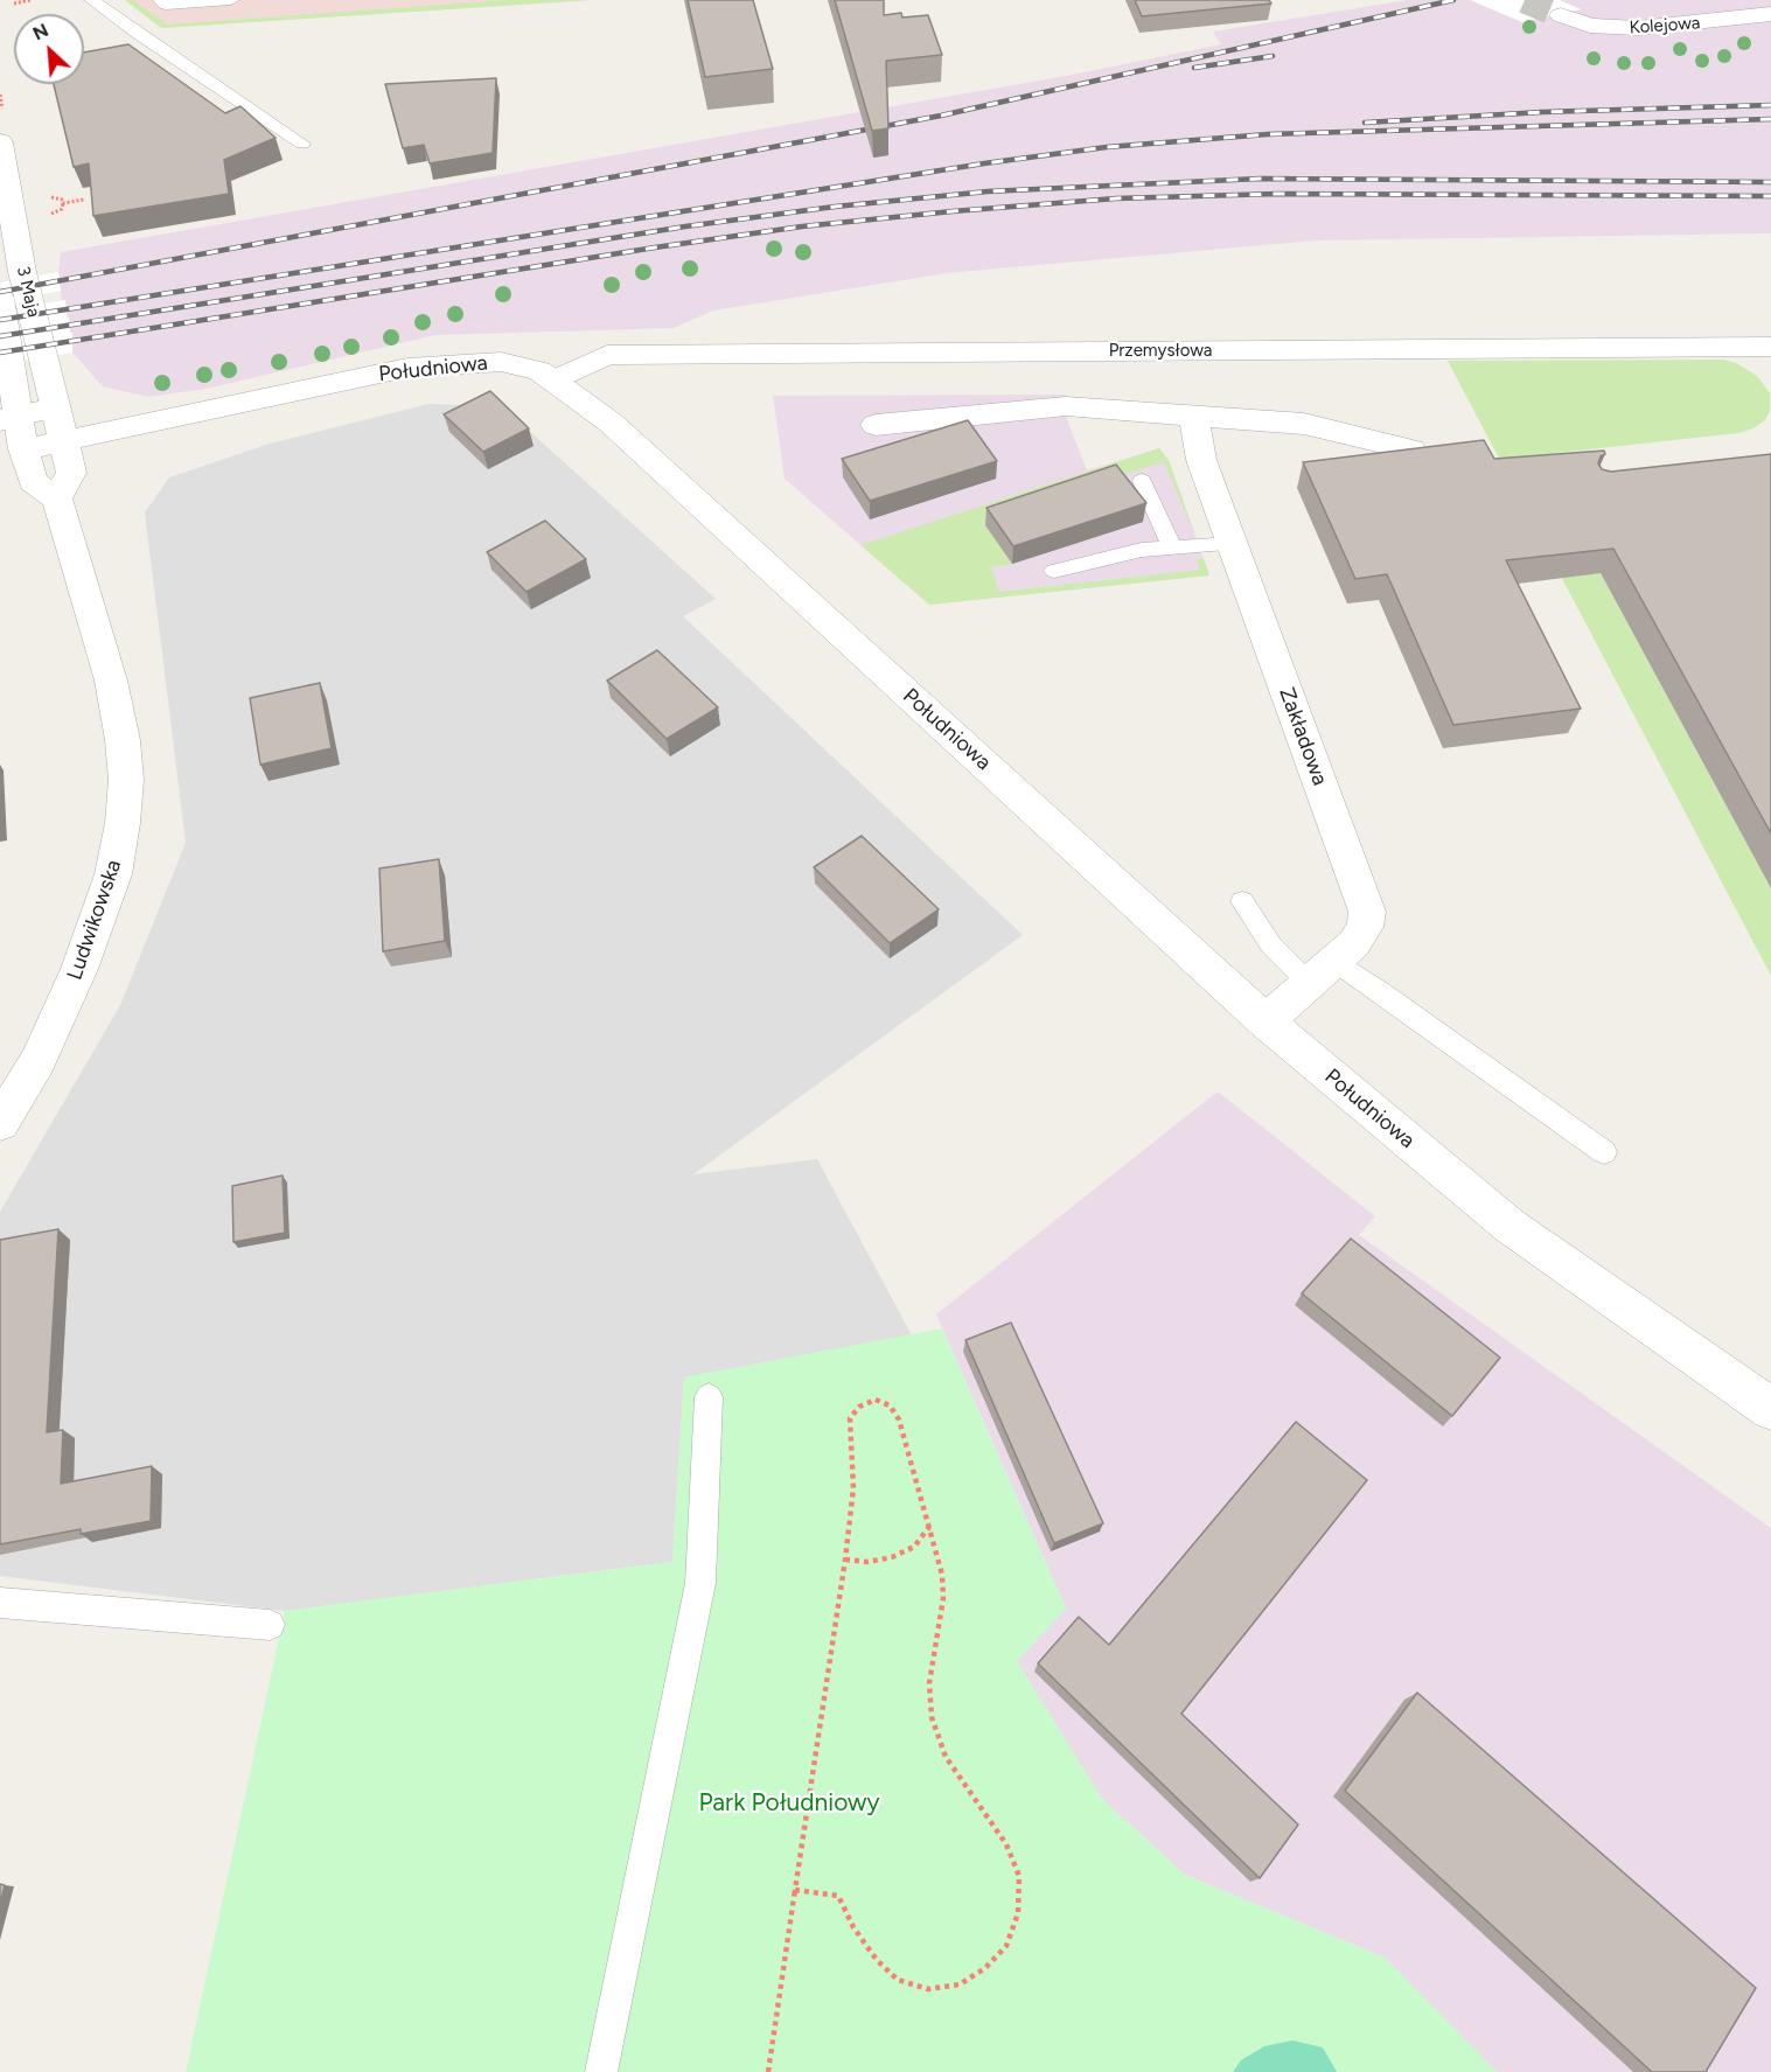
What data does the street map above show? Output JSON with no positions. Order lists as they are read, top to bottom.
{
  "streets": {
    "street": [
      "Kolejowa",
      "3 Maja",
      "Przemysłowa",
      "Południowa",
      "Zakładowa",
      "Ludwikowska"
    ]
  },
  "crossings": [
    ["3 Maja", "Południowa"],
    ["Przemysłowa", "Południowa"],
    ["Południowa", "Zakładowa"]
  ],
  "parks": ["Park Południowy"],
  "north": "top left"
}
